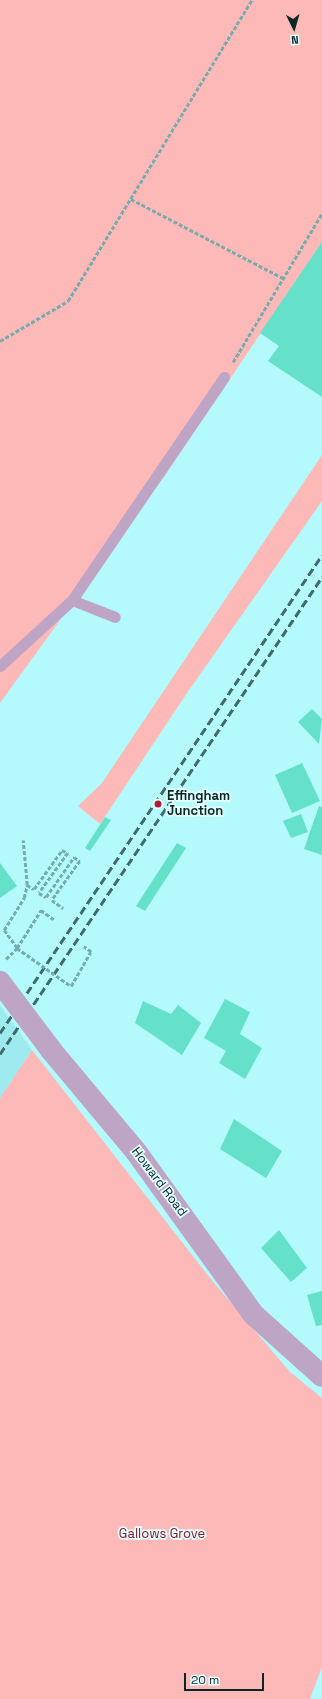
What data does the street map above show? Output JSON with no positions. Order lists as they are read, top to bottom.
{
  "streets": {
    "street": ["Howard Road"]
  },
  "parks": ["Gallows Grove"],
  "places": ["Effingham Junction"],
  "scale_bar": "20 m",
  "north": "bottom"
}
